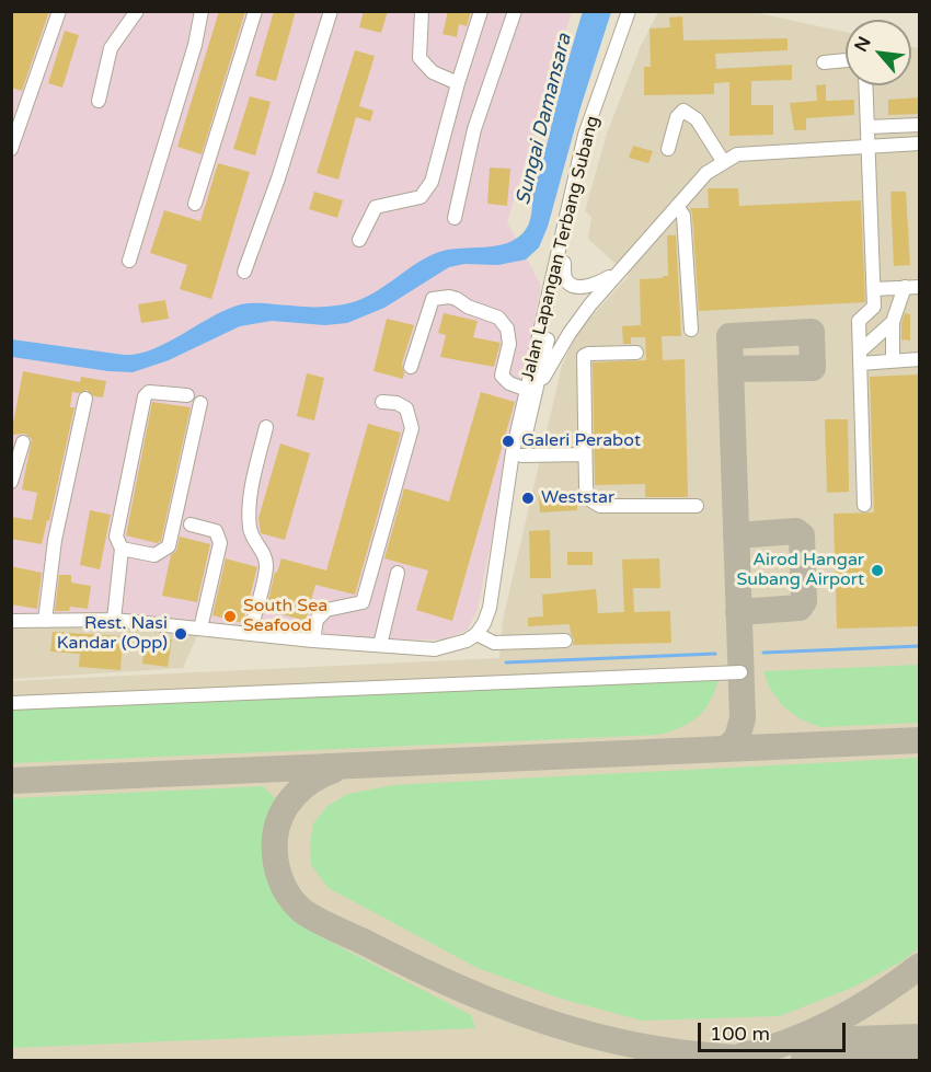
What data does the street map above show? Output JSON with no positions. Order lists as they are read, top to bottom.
{
  "streets": {
    "street": ["Jalan Lapangan Terbang Subang"]
  },
  "water": ["Sungai Damansara"],
  "places": [
    "Galeri Perabot",
    "Weststar",
    "Airod Hangar Subang Airport",
    "South Sea Seafood",
    "Rest. Nasi Kandar (Opp)"
  ],
  "scale_bar": "100 m",
  "north": "top left"
}
